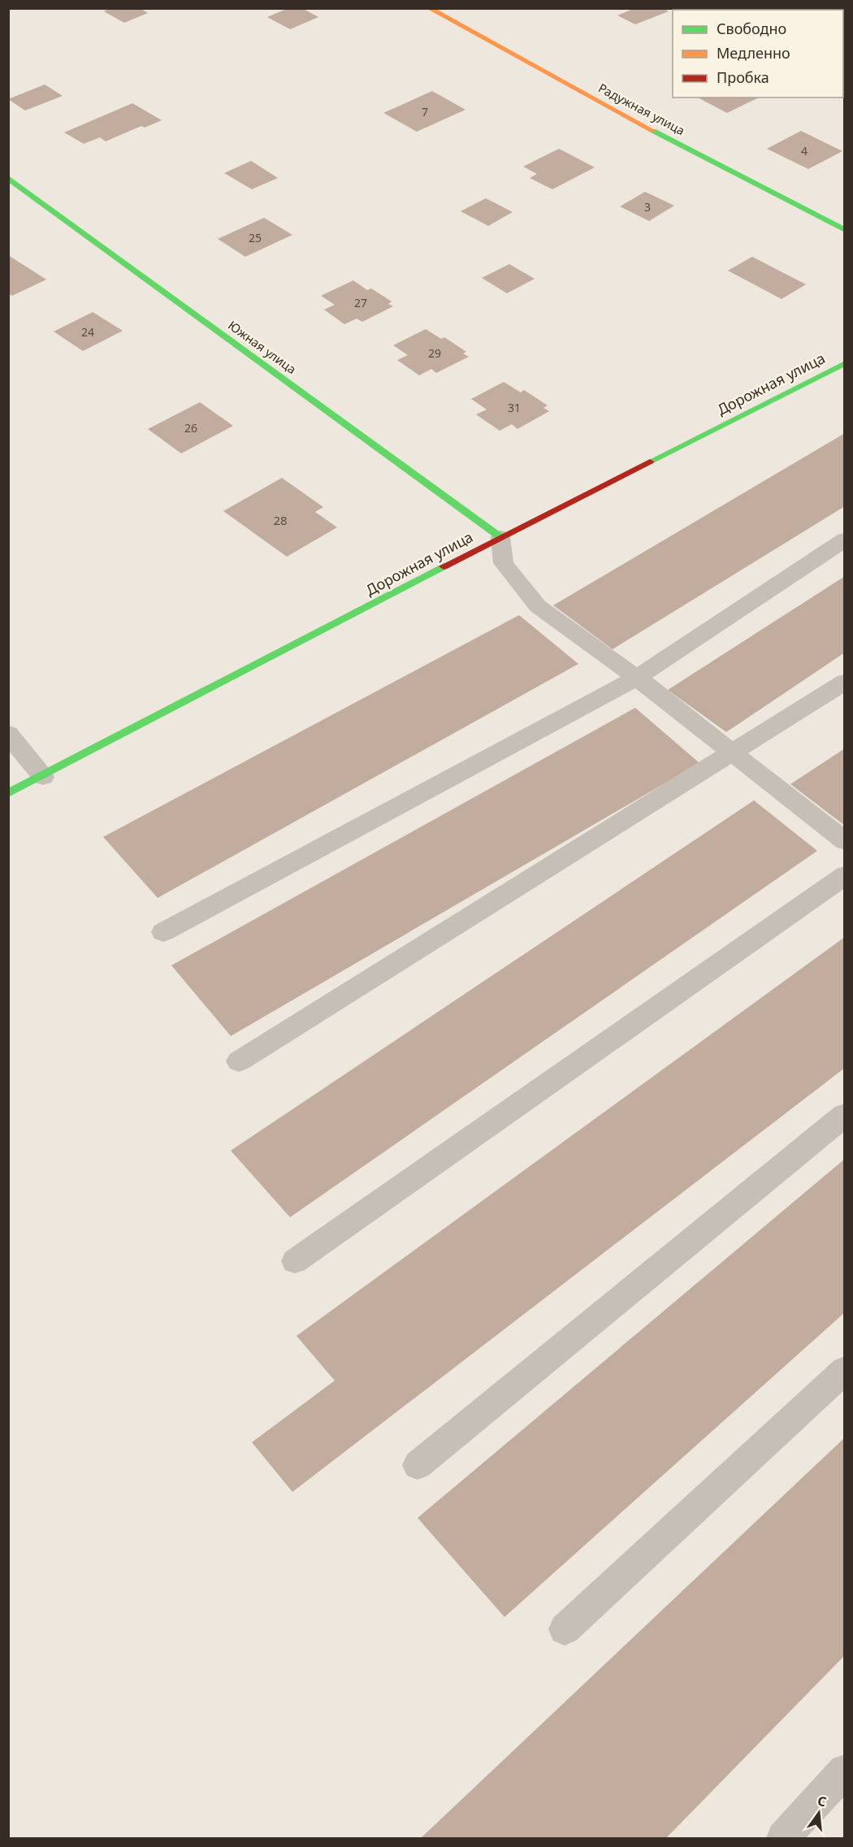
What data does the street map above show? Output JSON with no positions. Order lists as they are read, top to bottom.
{
  "streets": {
    "street": ["Радужная улица", "Южная улица", "Дорожная улица"]
  },
  "crossings": [
    ["Южная улица", "Дорожная улица"]
  ],
  "house_numbers": [
    "7",
    "4",
    "3",
    "25",
    "27",
    "24",
    "29",
    "31",
    "26",
    "28"
  ],
  "legend": ["Свободно", "Медленно", "Пробка"],
  "north": "top"
}
